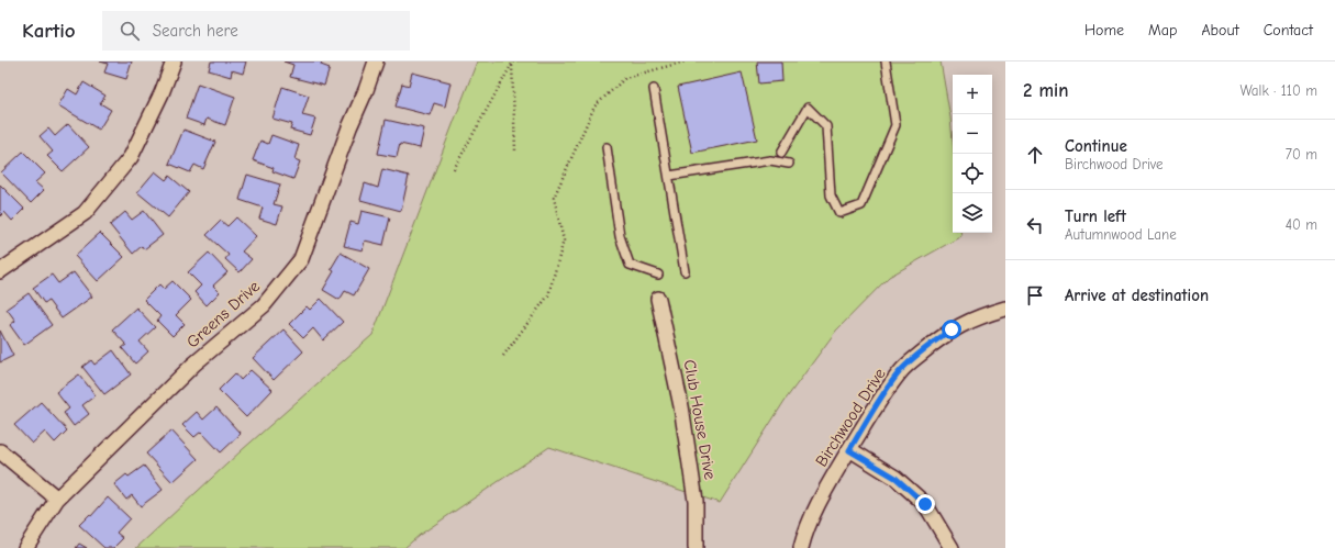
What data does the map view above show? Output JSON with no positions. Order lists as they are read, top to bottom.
{
  "streets": {
    "street": ["Greens Drive", "Birchwood Drive", "Club House Drive"]
  },
  "page": {
    "header": "Kartio",
    "search": "Search here",
    "nav": [
      "Home",
      "Map",
      "About",
      "Contact"
    ],
    "heading": ["2 min", "Walk · 110 m"],
    "map_buttons": ["+", "−"],
    "list": [
      ["Continue", "Birchwood Drive", "70 m"],
      ["Turn left", "Autumnwood Lane", "40 m"],
      "Arrive at destination"
    ]
  }
}
